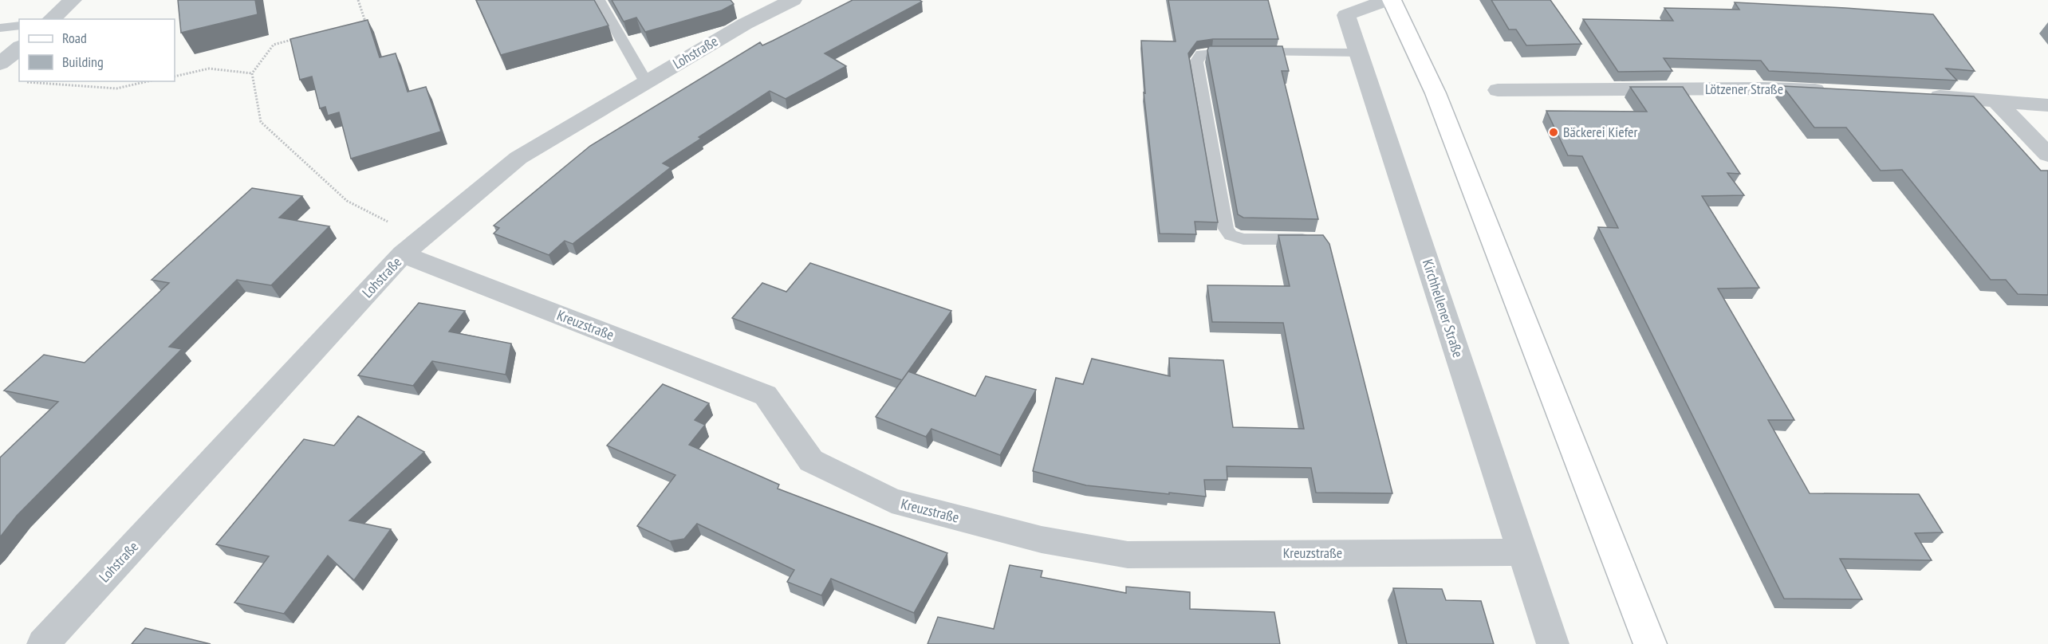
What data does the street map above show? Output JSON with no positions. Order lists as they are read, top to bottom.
{
  "streets": {
    "street": [
      "Lohstraße",
      "Lötzener Straße",
      "Kirchhellener Straße",
      "Kreuzstraße"
    ]
  },
  "crossings": [
    ["Lohstraße", "Kreuzstraße"],
    ["Kirchhellener Straße", "Kreuzstraße"]
  ],
  "places": ["Bäckerei Kiefer"],
  "legend": ["Road", "Building"]
}
